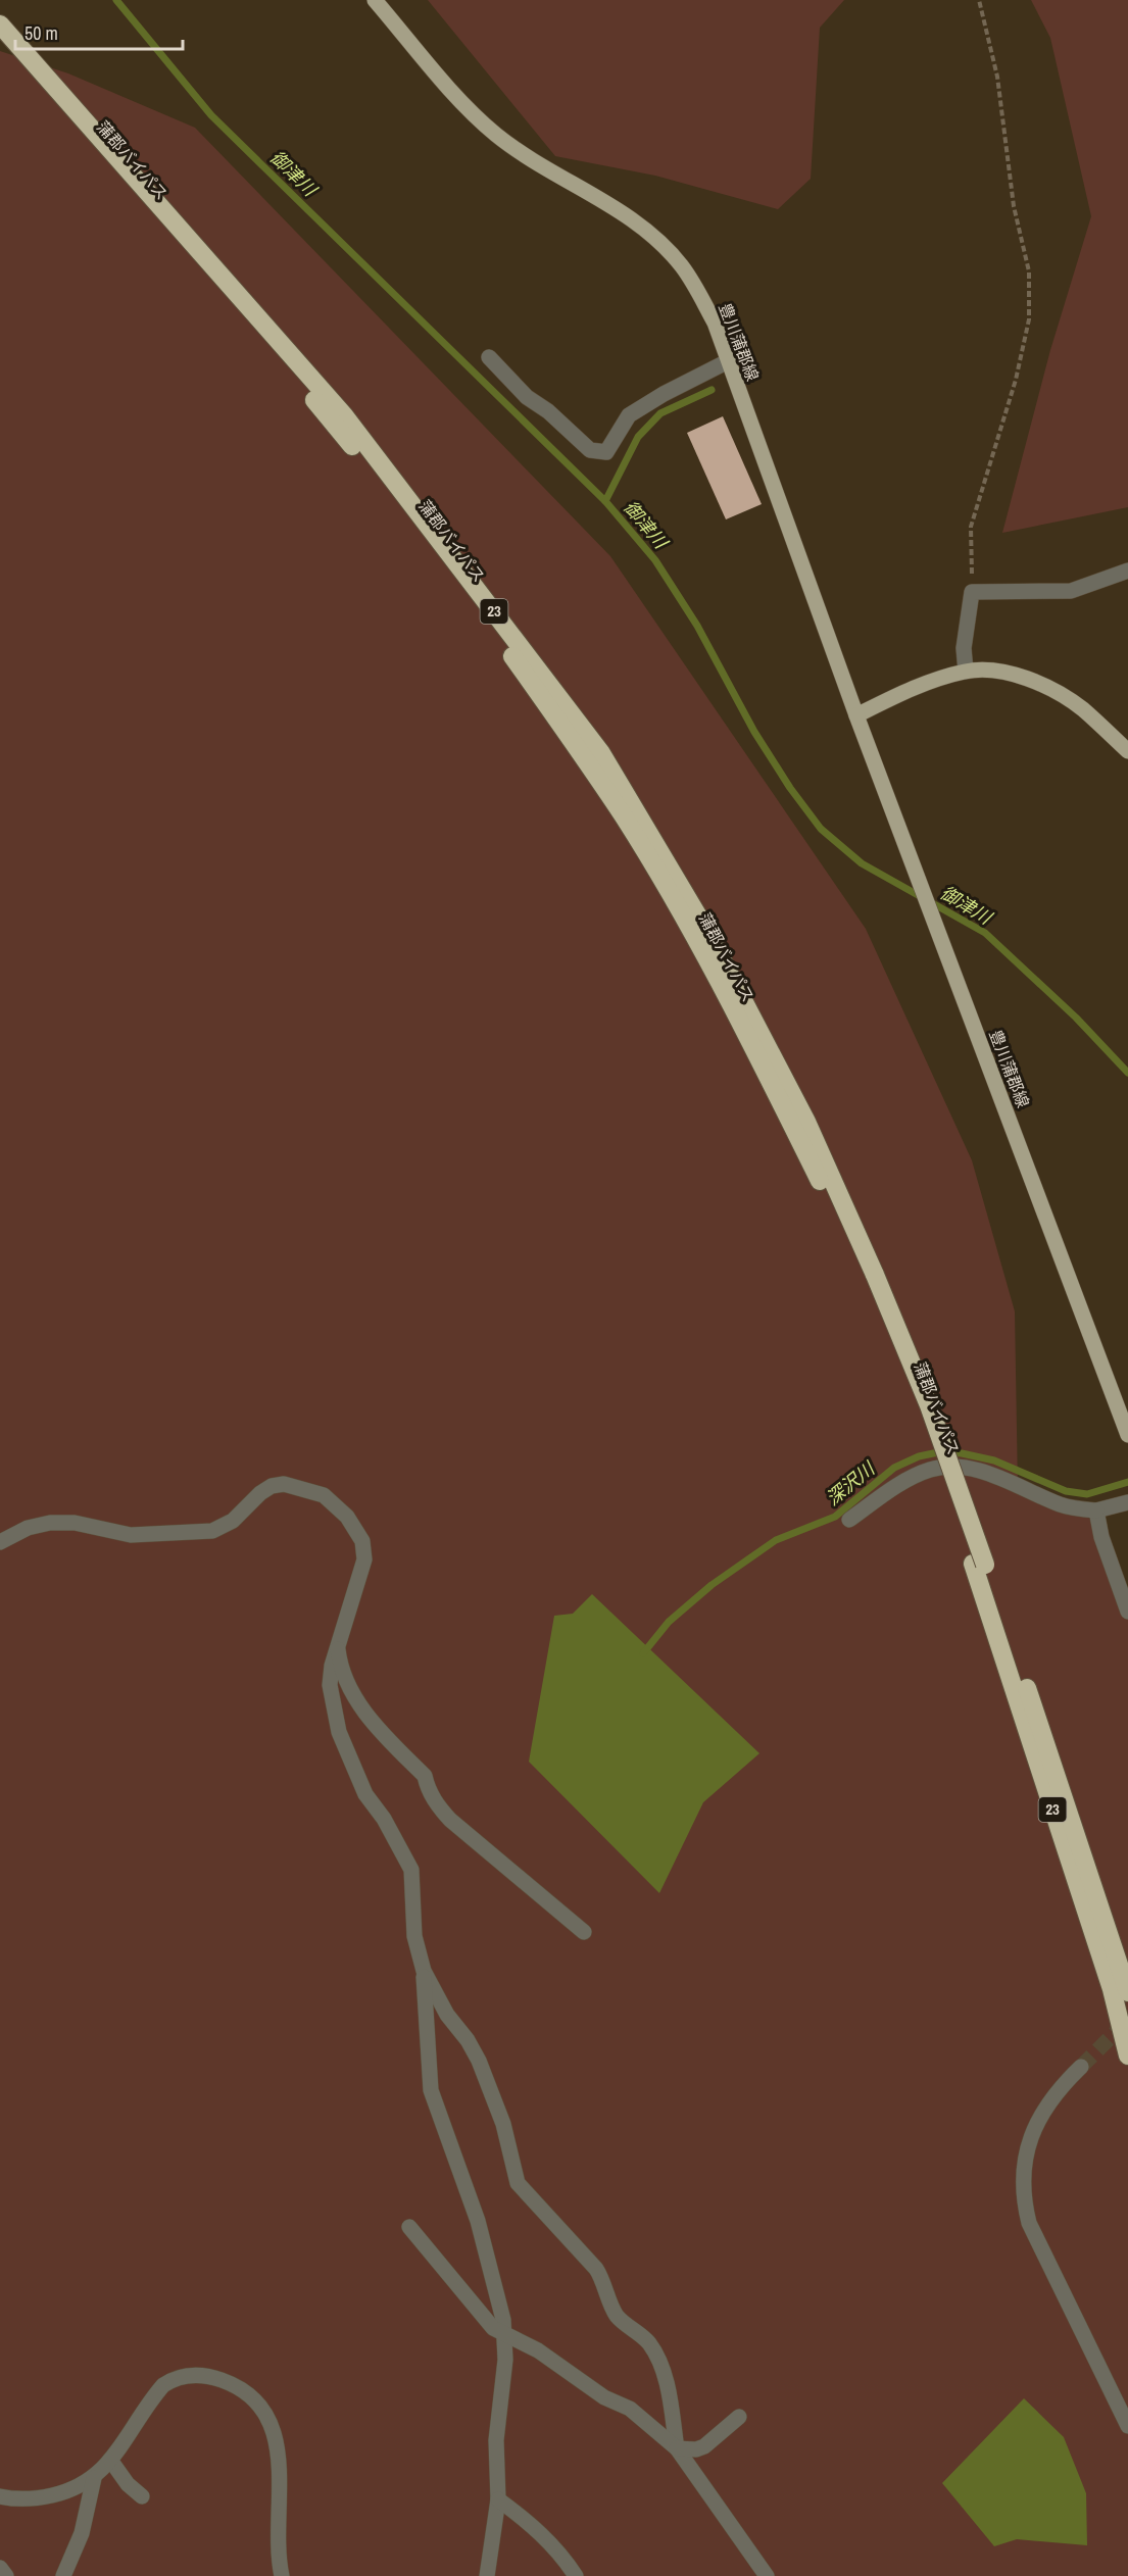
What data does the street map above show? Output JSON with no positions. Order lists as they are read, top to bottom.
{
  "streets": {
    "highway": ["蒲郡バイパス", "23"],
    "main road": ["豊川蒲郡線"]
  },
  "water": ["御津川", "深沢川"],
  "scale_bar": "50 m"
}
